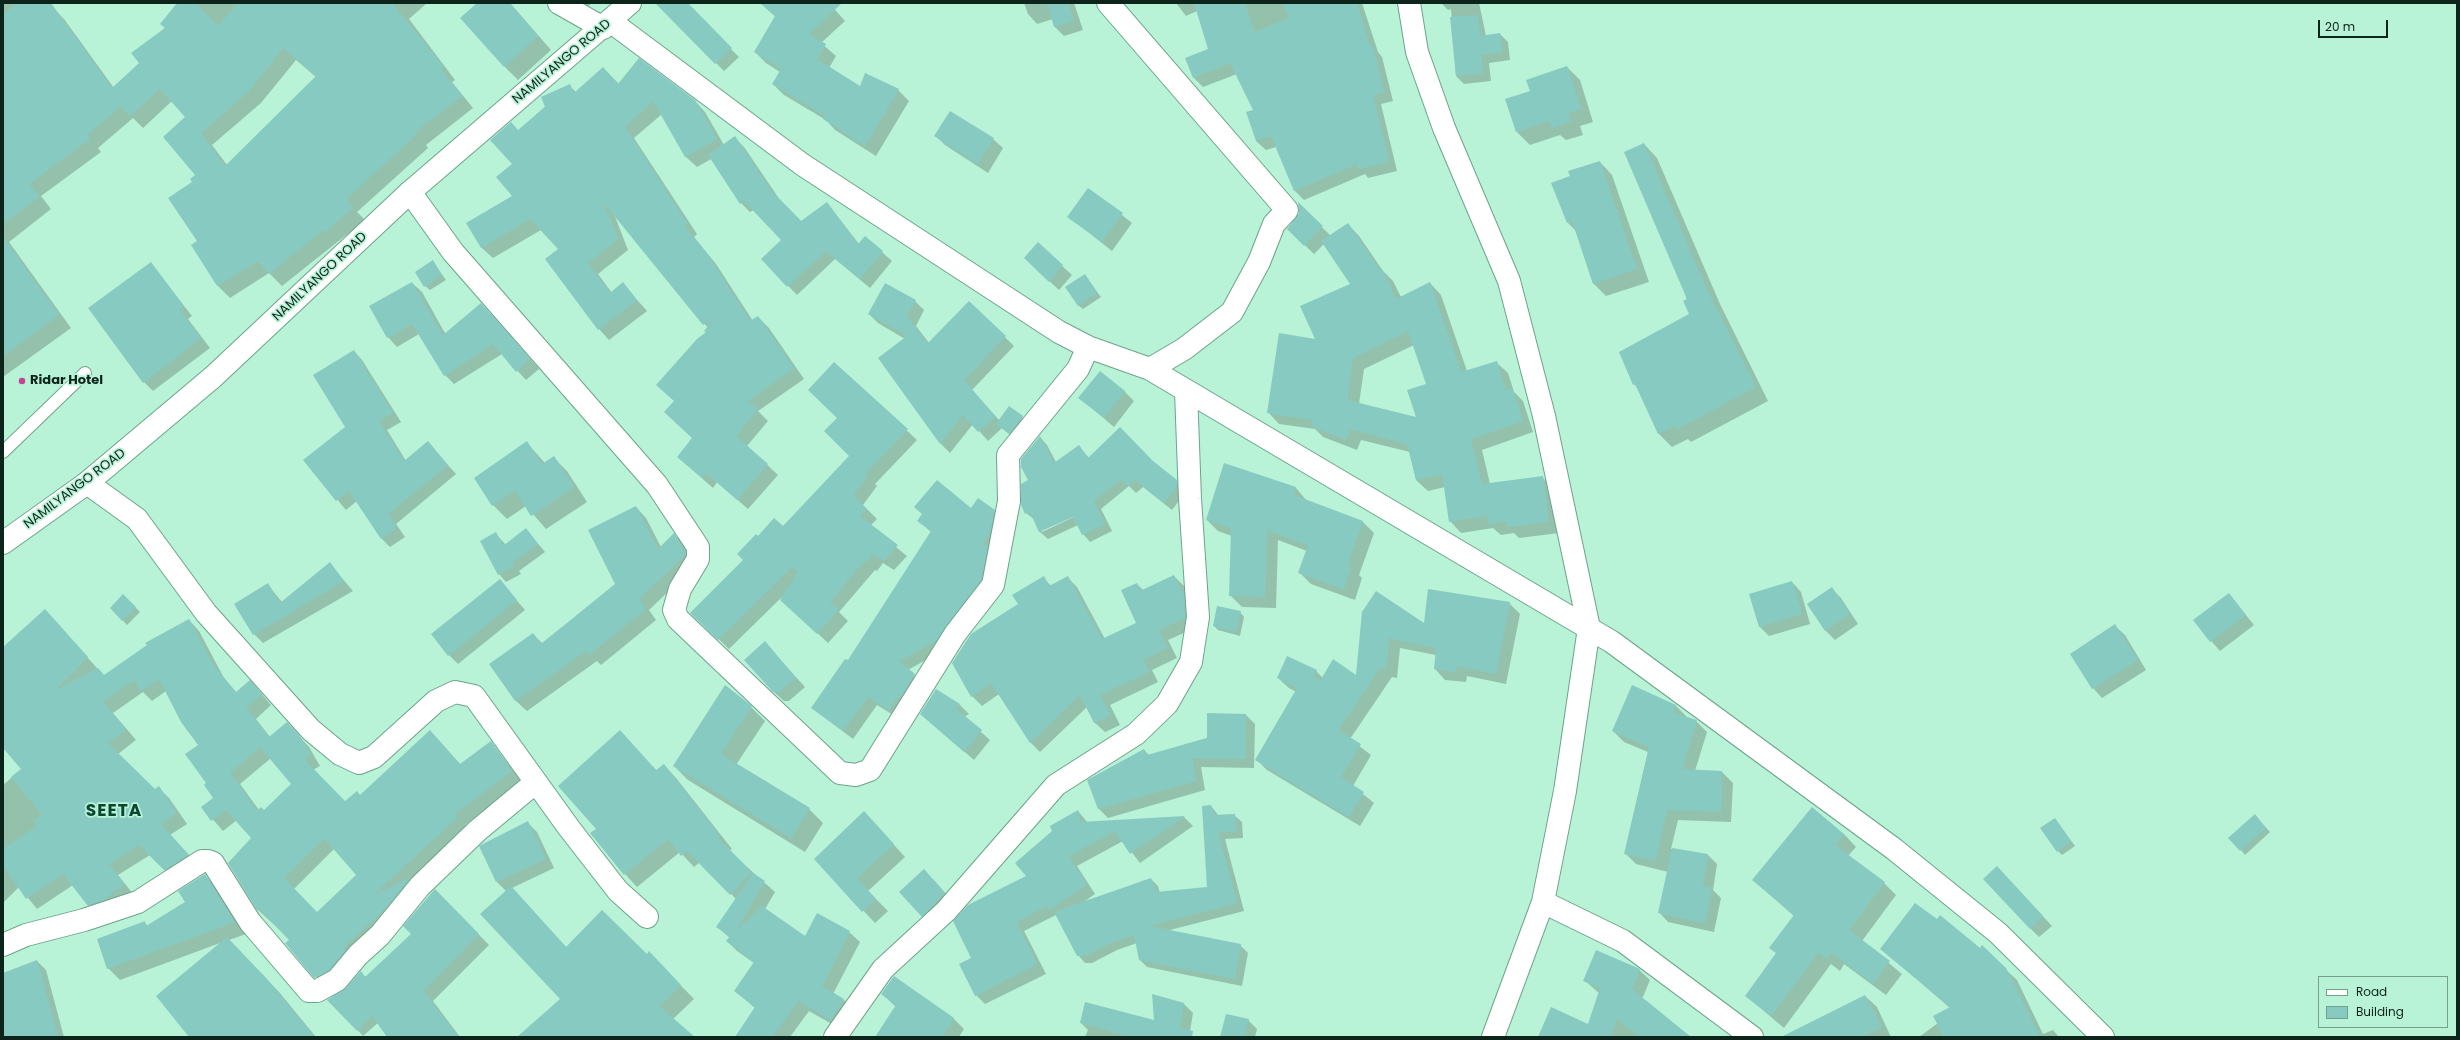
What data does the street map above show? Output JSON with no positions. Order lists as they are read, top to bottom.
{
  "streets": {
    "street": ["NAMILYANGO ROAD"]
  },
  "districts": ["SEETA"],
  "places": ["Ridar Hotel"],
  "legend": ["Road", "Building"],
  "scale_bar": "20 m"
}
